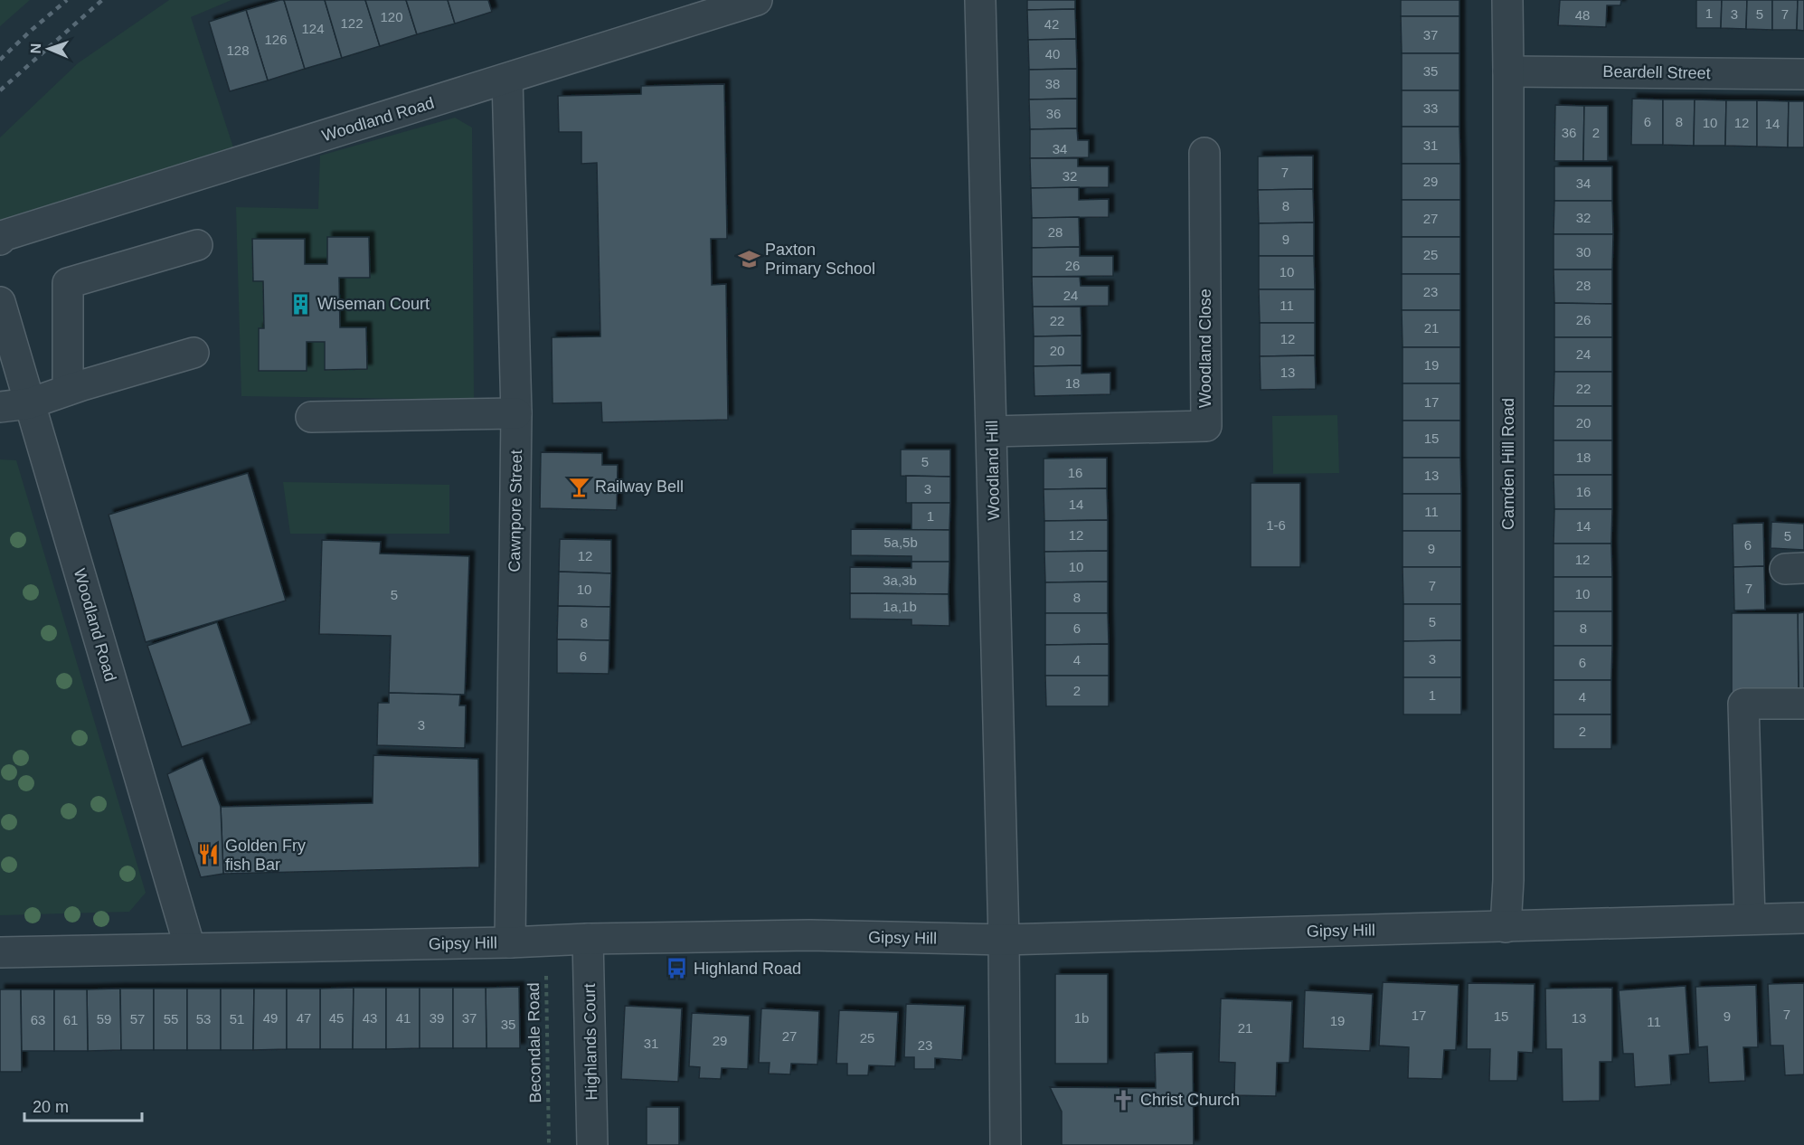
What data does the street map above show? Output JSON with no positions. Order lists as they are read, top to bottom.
{
  "streets": {
    "street": [
      "Beardell Street",
      "Woodland Road",
      "Woodland Close",
      "Camden Hill Road",
      "Woodland Hill",
      "Cawnpore Street",
      "Gipsy Hill",
      "Highlands Court"
    ],
    "path": ["Becondale Road"]
  },
  "crossings": [
    ["Beardell Street", "Camden Hill Road"],
    ["Woodland Road", "Cawnpore Street"],
    ["Woodland Road", "Gipsy Hill"],
    ["Woodland Close", "Woodland Hill"],
    ["Camden Hill Road", "Gipsy Hill"],
    ["Woodland Hill", "Gipsy Hill"],
    ["Cawnpore Street", "Gipsy Hill"],
    ["Gipsy Hill", "Highlands Court"],
    ["Gipsy Hill", "Becondale Road"]
  ],
  "places": {
    "school or university": ["Paxton Primary School"],
    "building": ["Wiseman Court"],
    "bar": ["Railway Bell"],
    "restaurant": ["Golden Fry fish Bar"],
    "bus stop": ["Highland Road"],
    "church": ["Christ Church"]
  },
  "house_numbers": [
    "1",
    "3",
    "5",
    "7",
    "48",
    "120",
    "122",
    "42",
    "124",
    "37",
    "126",
    "128",
    "40",
    "35",
    "38",
    "33",
    "36",
    "6",
    "8",
    "10",
    "12",
    "14",
    "36",
    "2",
    "31",
    "34",
    "7",
    "32",
    "29",
    "34",
    "8",
    "32",
    "27",
    "28",
    "9",
    "30",
    "25",
    "26",
    "10",
    "28",
    "23",
    "24",
    "11",
    "26",
    "22",
    "21",
    "12",
    "20",
    "24",
    "19",
    "13",
    "18",
    "22",
    "17",
    "20",
    "15",
    "18",
    "5",
    "16",
    "13",
    "3",
    "16",
    "14",
    "11",
    "1",
    "1-6",
    "14",
    "12",
    "5",
    "5a,5b",
    "6",
    "9",
    "12",
    "12",
    "10",
    "3a,3b",
    "7",
    "7",
    "10",
    "10",
    "5",
    "8",
    "1a,1b",
    "5",
    "8",
    "6",
    "8",
    "6",
    "3",
    "4",
    "6",
    "2",
    "1",
    "4",
    "3",
    "2",
    "7",
    "17",
    "15",
    "9",
    "49",
    "47",
    "45",
    "43",
    "41",
    "39",
    "37",
    "1b",
    "13",
    "59",
    "57",
    "55",
    "53",
    "51",
    "63",
    "61",
    "19",
    "11",
    "35",
    "21",
    "27",
    "25",
    "29",
    "31",
    "23"
  ],
  "scale_bar": "20 m",
  "north": "left"
}
